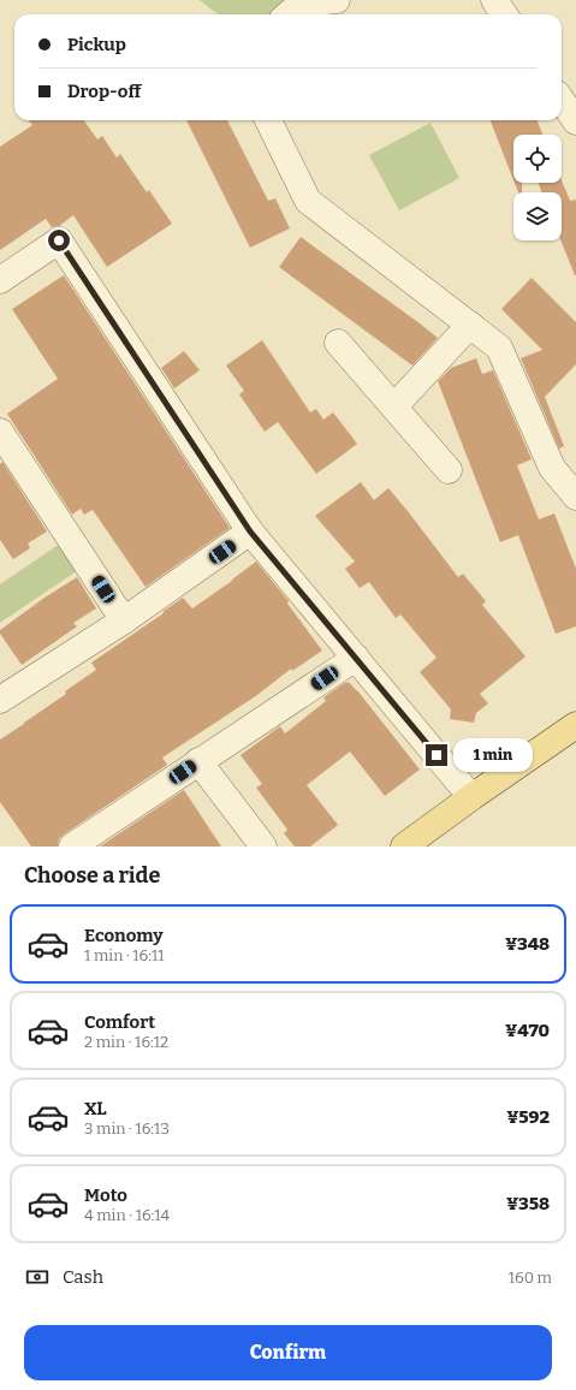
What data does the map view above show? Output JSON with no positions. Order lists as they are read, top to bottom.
{
  "page": {
    "banner": ["Pickup", "Drop-off"],
    "bubble": "1 min",
    "heading": "Choose a ride",
    "list": [
      {
        "name": "Economy",
        "note": "1 min · 16:11",
        "value": "¥348"
      },
      {
        "name": "Comfort",
        "note": "2 min · 16:12",
        "value": "¥470"
      },
      {
        "name": "XL",
        "note": "3 min · 16:13",
        "value": "¥592"
      },
      {
        "name": "Moto",
        "note": "4 min · 16:14",
        "value": "¥358"
      }
    ],
    "pay": ["Cash", "160 m"],
    "buttons": "Confirm"
  }
}
